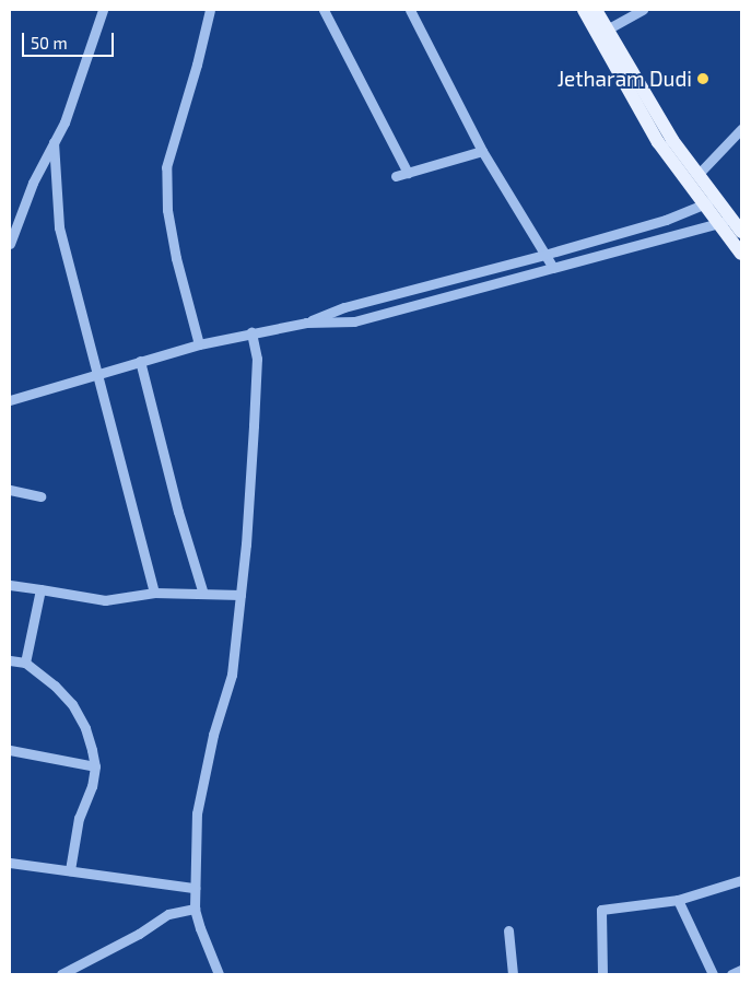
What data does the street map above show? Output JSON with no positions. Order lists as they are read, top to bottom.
{
  "places": ["Jetharam Dudi"],
  "scale_bar": "50 m"
}
